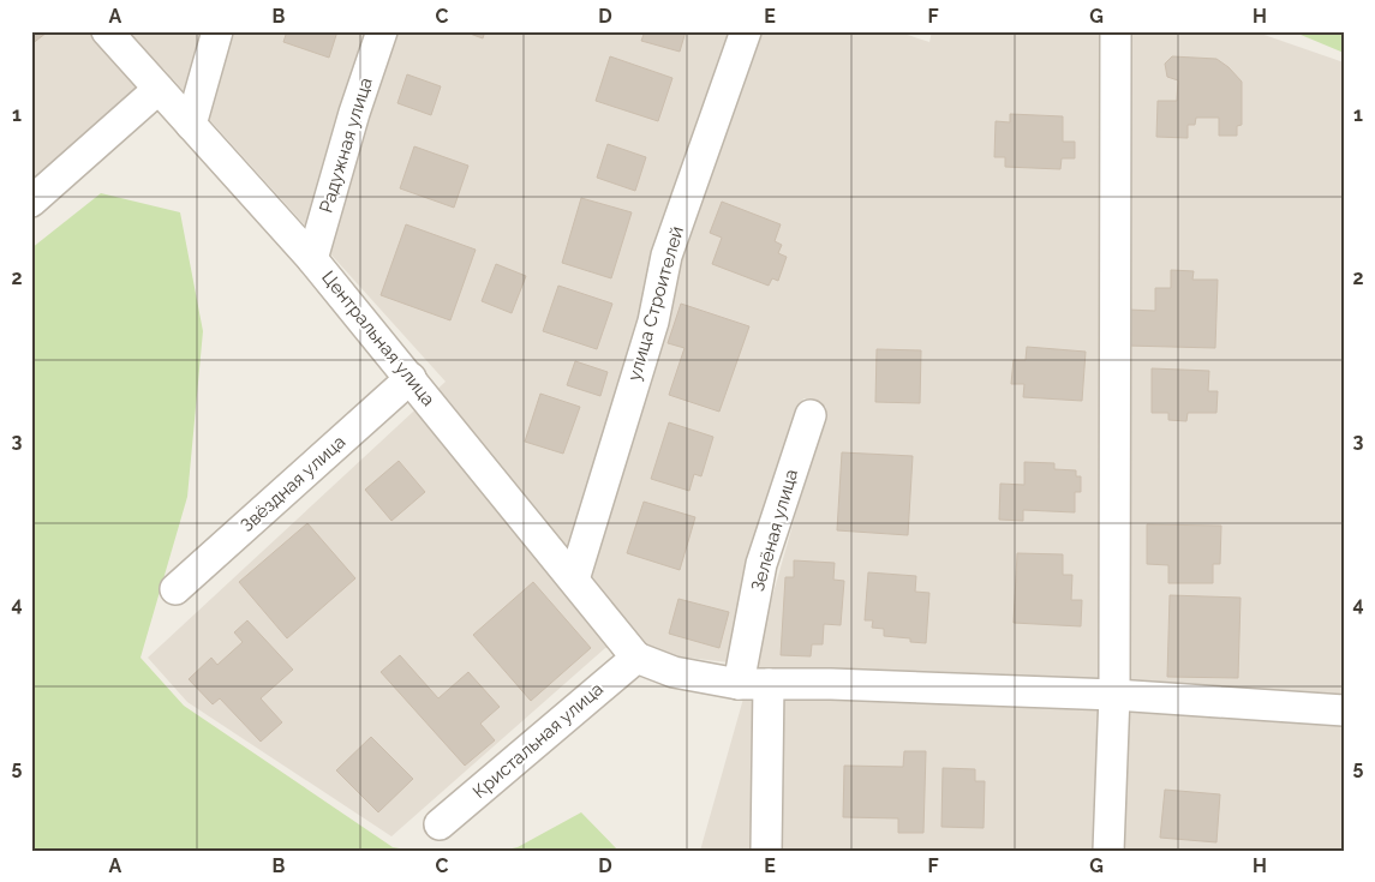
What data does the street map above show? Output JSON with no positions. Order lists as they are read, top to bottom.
{
  "streets": {
    "street": [
      "Радужная улица",
      "улица Строителей",
      "Центральная улица",
      "Звёздная улица",
      "Зелёная улица",
      "Кристальная улица"
    ]
  },
  "crossings": [
    ["Радужная улица", "Центральная улица"],
    ["улица Строителей", "Центральная улица"],
    ["Центральная улица", "Звёздная улица"],
    ["Центральная улица", "Кристальная улица"]
  ],
  "grid": {
    "columns": [
      "A",
      "B",
      "C",
      "D",
      "E",
      "F",
      "G",
      "H"
    ],
    "rows": [
      "1",
      "2",
      "3",
      "4",
      "5"
    ]
  }
}
